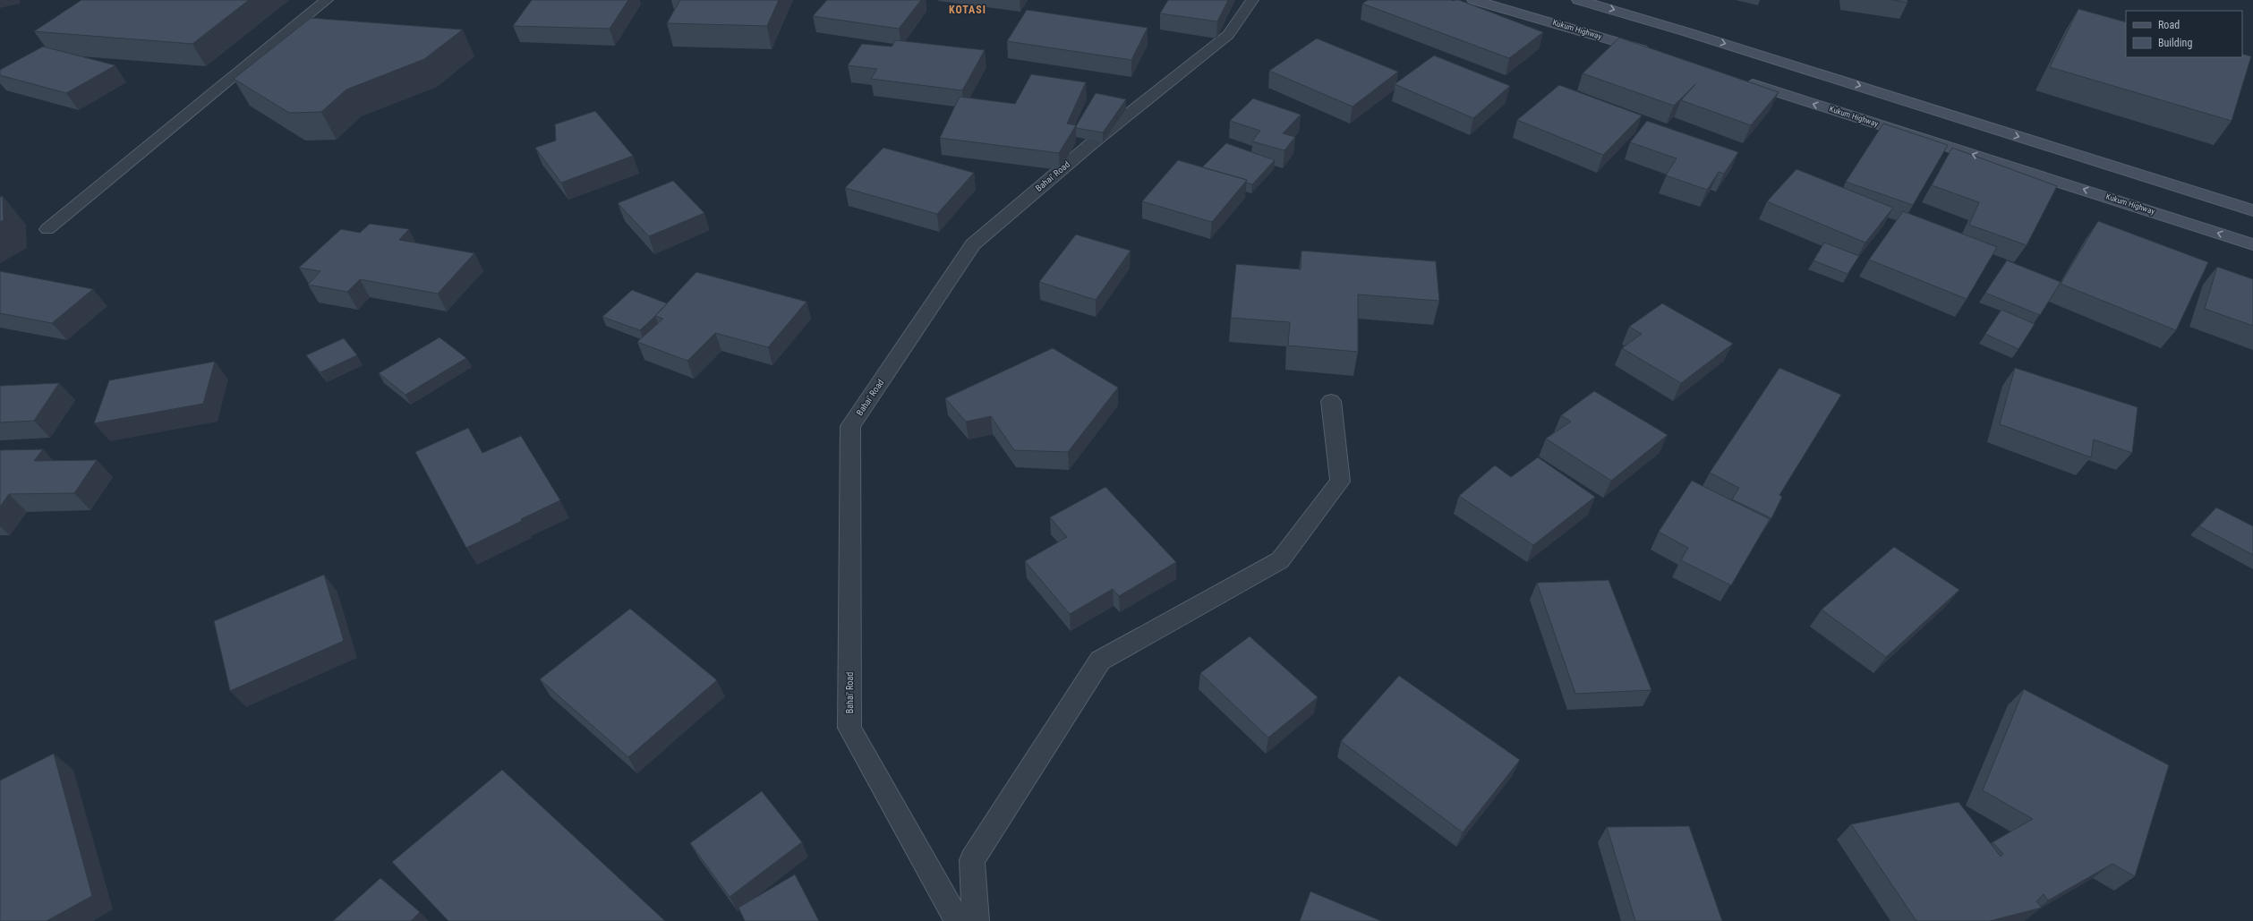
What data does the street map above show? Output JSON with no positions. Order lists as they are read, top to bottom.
{
  "streets": {
    "main road": ["Kukum Highway"],
    "street": ["Bahai' Road"]
  },
  "districts": ["KOTASI"],
  "legend": ["Road", "Building"]
}
